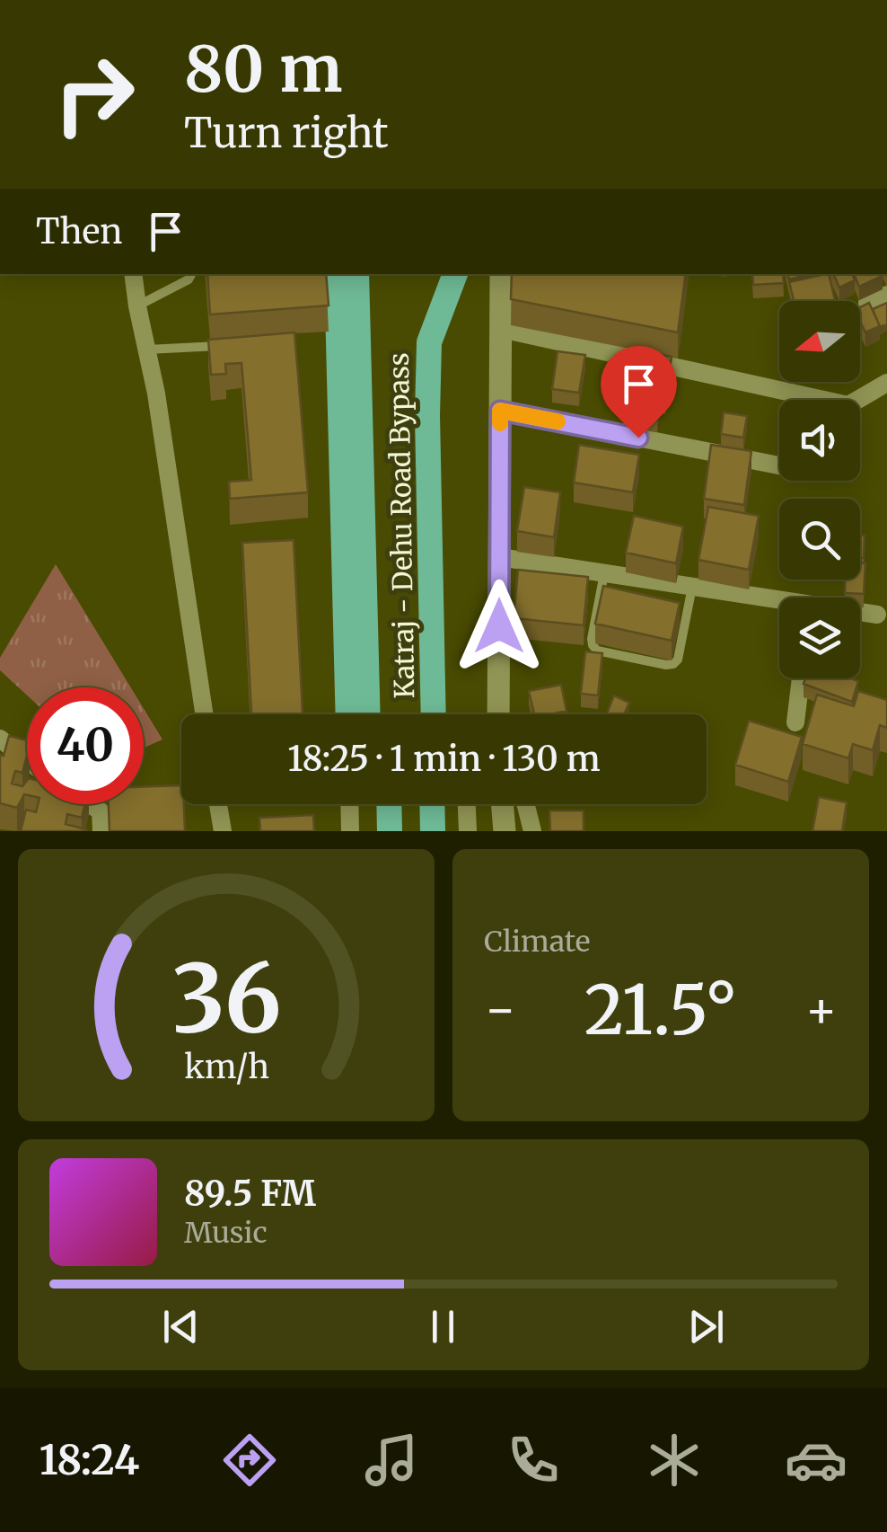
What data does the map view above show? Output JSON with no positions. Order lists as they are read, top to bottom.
{
  "streets": {
    "highway": ["Katraj - Dehu Road Bypass"]
  },
  "north": "left",
  "page": {
    "turn": ["80 m", "Turn right"],
    "then": "Then",
    "limit": "40",
    "trip": "18:25 · 1 min · 130 m",
    "tile": "Climate",
    "heat": ["−", "21.5°", "+"],
    "song": ["89.5 FM", "Music"],
    "tabs": "18:24",
    "gauge": ["36", "km/h"]
  }
}
